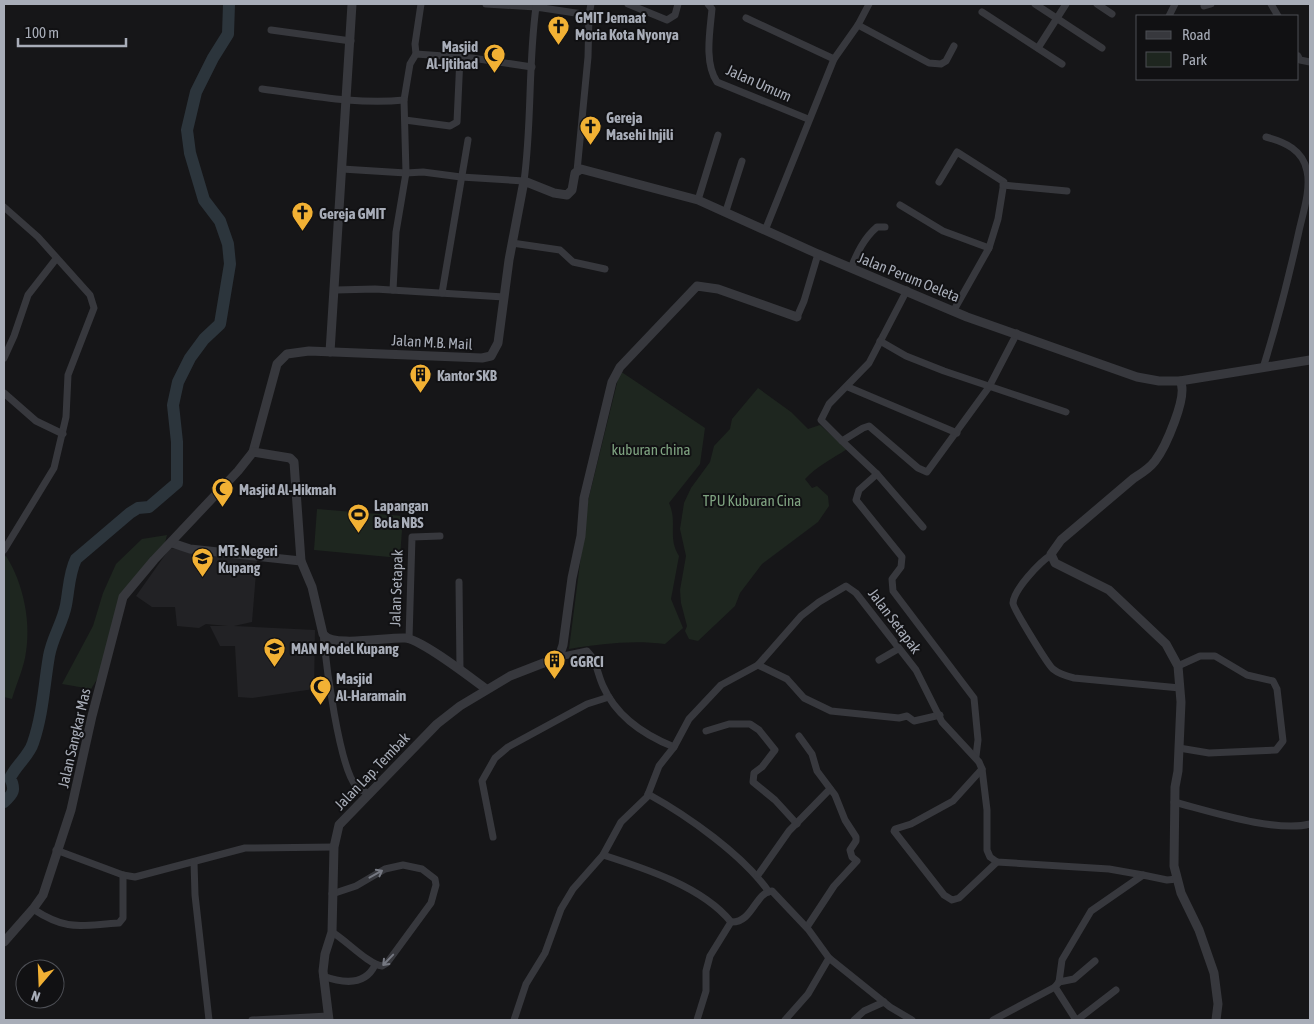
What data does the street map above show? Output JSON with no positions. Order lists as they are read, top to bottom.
{
  "streets": {
    "street": [
      "Jalan Umum",
      "Jalan Perum Oeleta",
      "Jalan M.B. Mail",
      "Jalan Setapak",
      "Jalan Sangkar Mas",
      "Jalan Lap. Tembak"
    ]
  },
  "parks": ["kuburan china", "TPU Kuburan Cina"],
  "places": {
    "church": ["GMIT Jemaat Moria Kota Nyonya", "Gereja Masehi Injili", "Gereja GMIT"],
    "mosque": ["Masjid Al-Ijtihad", "Masjid Al-Hikmah", "Masjid Al-Haramain"],
    "building": ["Kantor SKB", "GGRCI"],
    "sports": ["Lapangan Bola NBS"],
    "school or university": ["MTs Negeri Kupang", "MAN Model Kupang"]
  },
  "legend": ["Road", "Park"],
  "scale_bar": "100 m",
  "north": "bottom"
}
